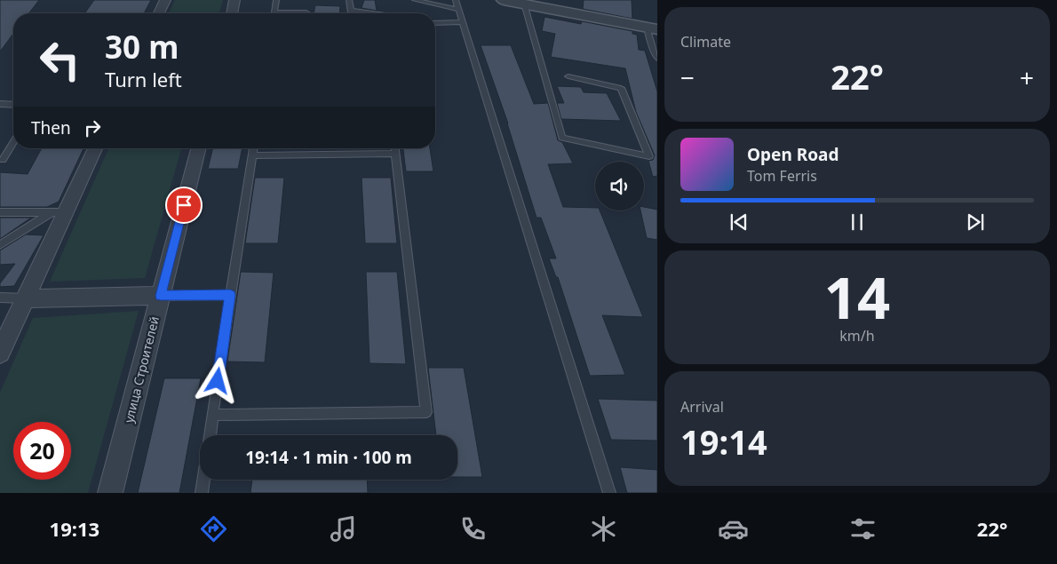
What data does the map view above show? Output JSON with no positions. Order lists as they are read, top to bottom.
{
  "streets": {
    "street": ["улица Строителей"]
  },
  "page": {
    "tile": [
      "Climate",
      ["14", "km/h"],
      ["Arrival", "19:14"]
    ],
    "turn": ["30 m", "Turn left"],
    "heat": ["−", "22°", "+"],
    "then": "Then",
    "song": ["Open Road", "Tom Ferris"],
    "limit": "20",
    "trip": "19:14 · 1 min · 100 m",
    "tabs": ["19:13", "22°"]
  }
}
